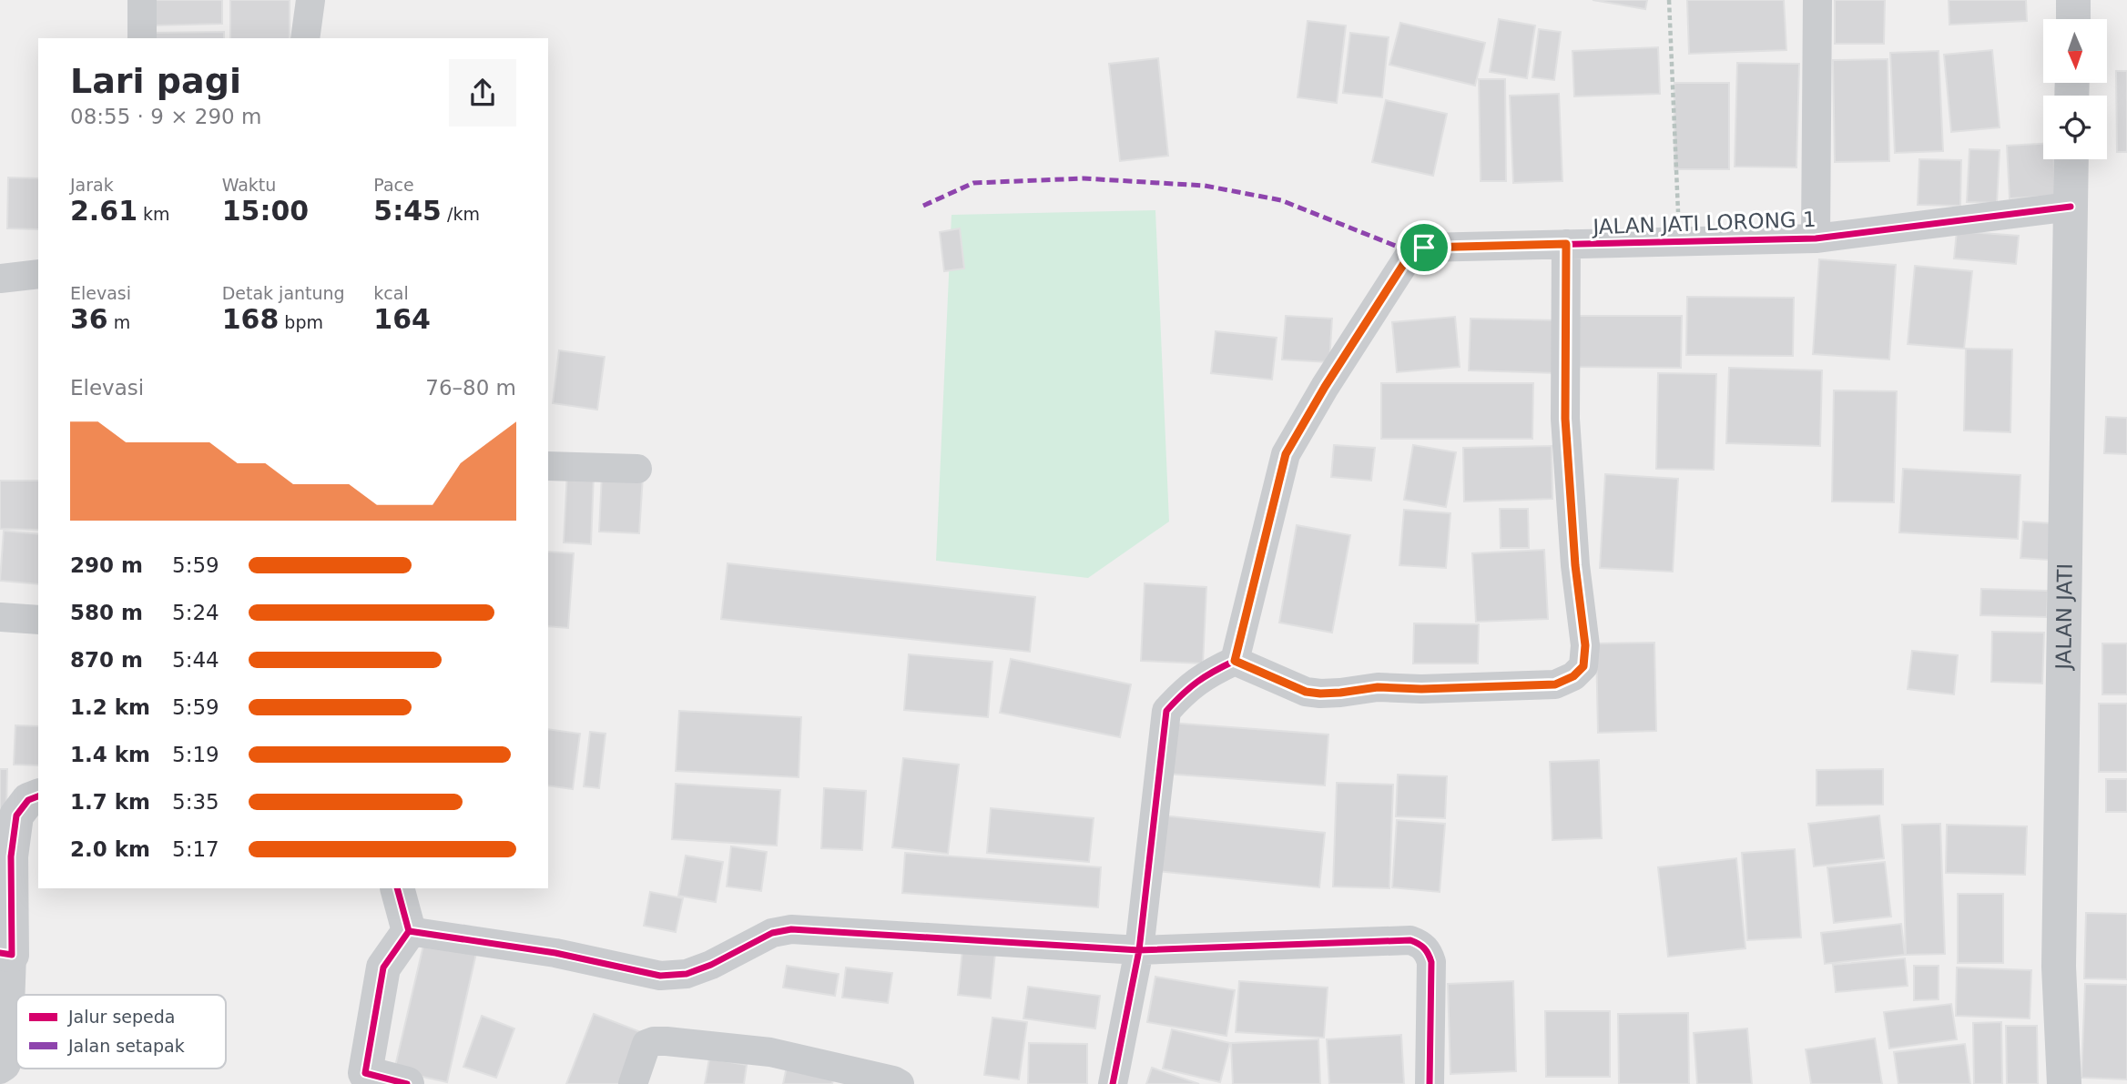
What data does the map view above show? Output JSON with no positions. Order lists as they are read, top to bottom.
{
  "streets": {
    "street": ["JALAN JATI LORONG 1", "JALAN JATI"]
  },
  "crossings": [
    ["JALAN JATI LORONG 1", "JALAN JATI"]
  ],
  "legend": ["Jalur sepeda", "Jalan setapak"],
  "north": "bottom",
  "page": {
    "heading": ["Lari pagi", "08:55 · 9 × 290 m"],
    "stats": [
      ["Jarak", "2.61 km"],
      ["Waktu", "15:00"],
      ["Pace", "5:45 /km"],
      ["Elevasi", "36 m"],
      ["Detak jantung", "168 bpm"],
      ["kcal", "164"]
    ],
    "chart": ["Elevasi", "76–80 m"],
    "list": [
      {
        "name": "290 m",
        "note": "5:59"
      },
      {
        "name": "580 m",
        "note": "5:24"
      },
      {
        "name": "870 m",
        "note": "5:44"
      },
      {
        "name": "1.2 km",
        "note": "5:59"
      },
      {
        "name": "1.4 km",
        "note": "5:19"
      },
      {
        "name": "1.7 km",
        "note": "5:35"
      },
      {
        "name": "2.0 km",
        "note": "5:17"
      }
    ]
  }
}
